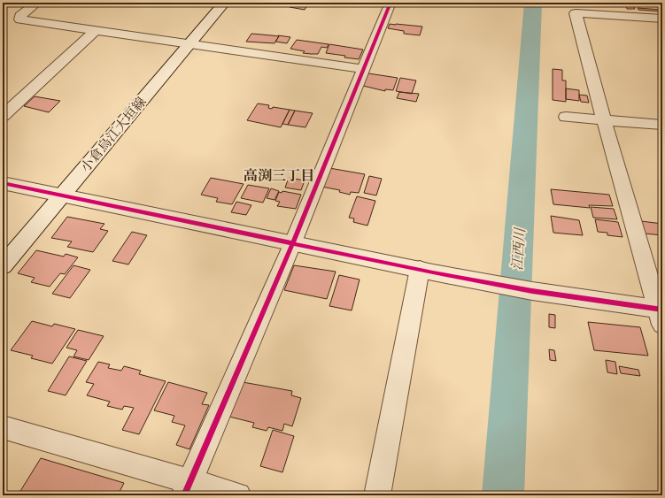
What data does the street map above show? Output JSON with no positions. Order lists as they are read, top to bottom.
{
  "streets": {
    "street": ["小倉烏江大垣線"]
  },
  "districts": ["高渕三丁目"],
  "water": ["江西川"]
}
